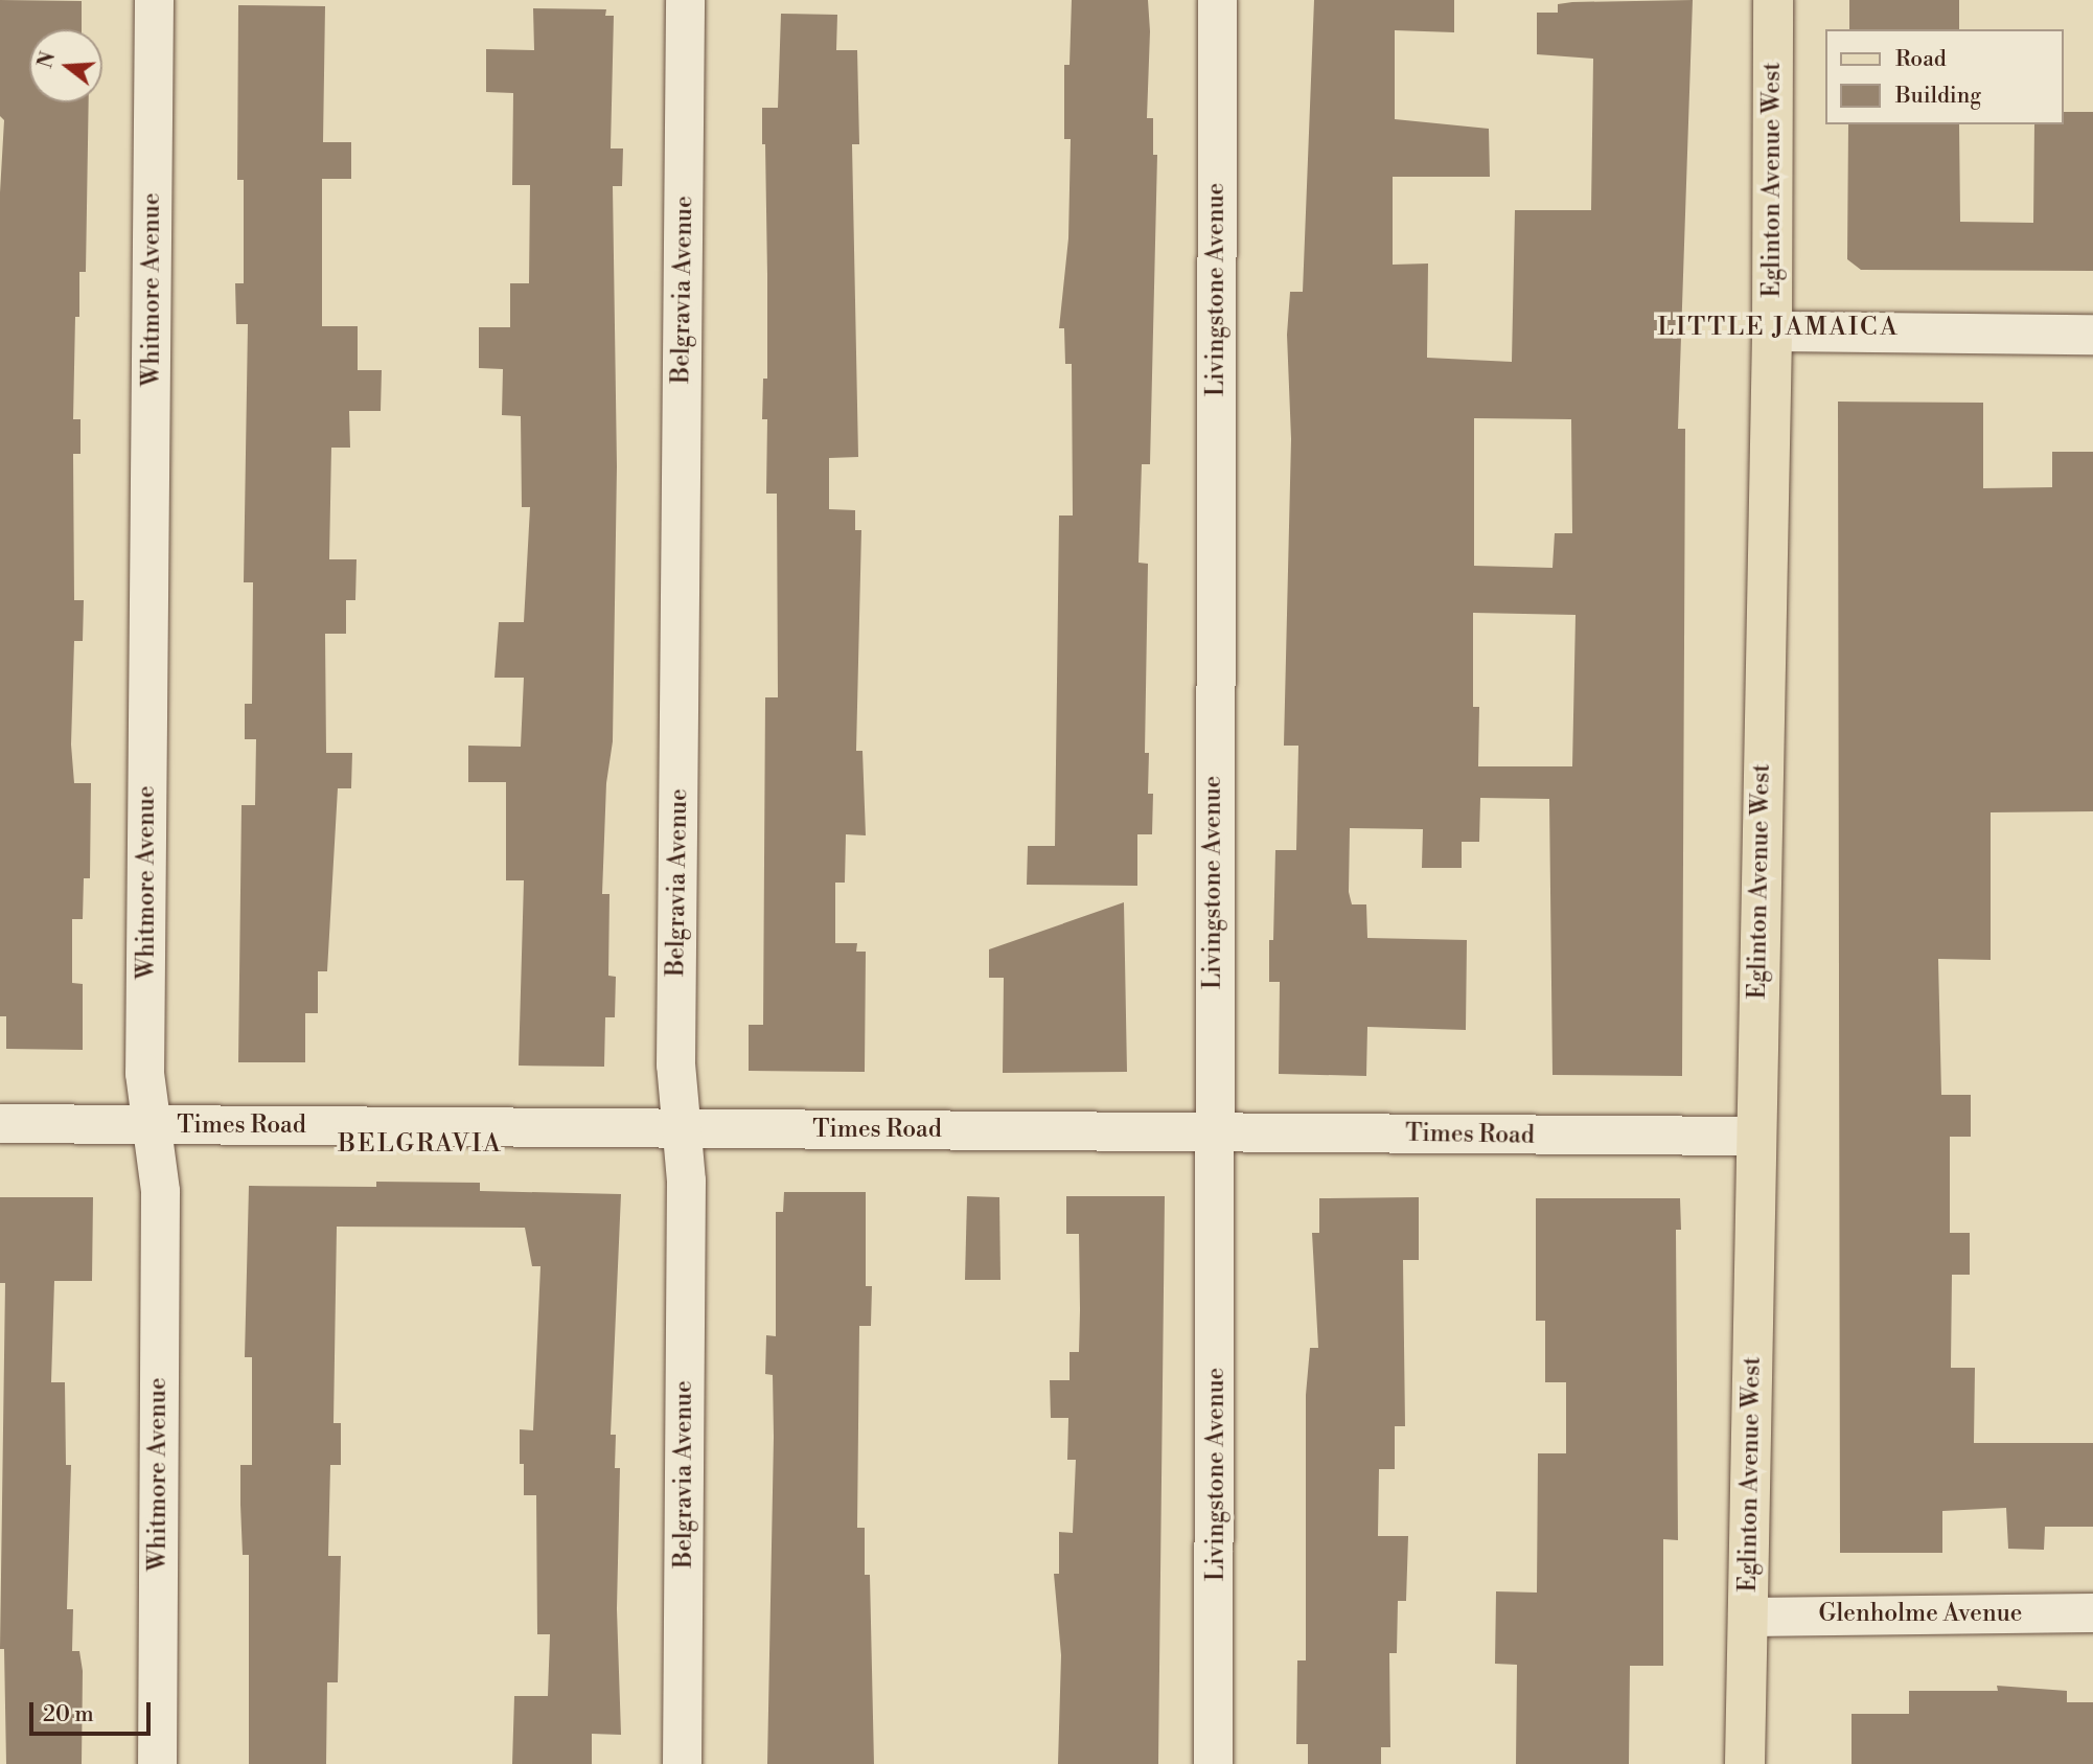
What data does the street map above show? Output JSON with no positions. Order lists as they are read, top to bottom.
{
  "streets": {
    "main road": ["Eglinton Avenue West"],
    "street": [
      "Whitmore Avenue",
      "Belgravia Avenue",
      "Livingstone Avenue",
      "Times Road",
      "Glenholme Avenue"
    ]
  },
  "crossings": [
    ["Eglinton Avenue West", "Times Road"],
    ["Eglinton Avenue West", "Glenholme Avenue"],
    ["Whitmore Avenue", "Times Road"],
    ["Belgravia Avenue", "Times Road"],
    ["Livingstone Avenue", "Times Road"]
  ],
  "districts": ["LITTLE JAMAICA", "BELGRAVIA"],
  "legend": ["Road", "Building"],
  "scale_bar": "20 m",
  "north": "left"
}
